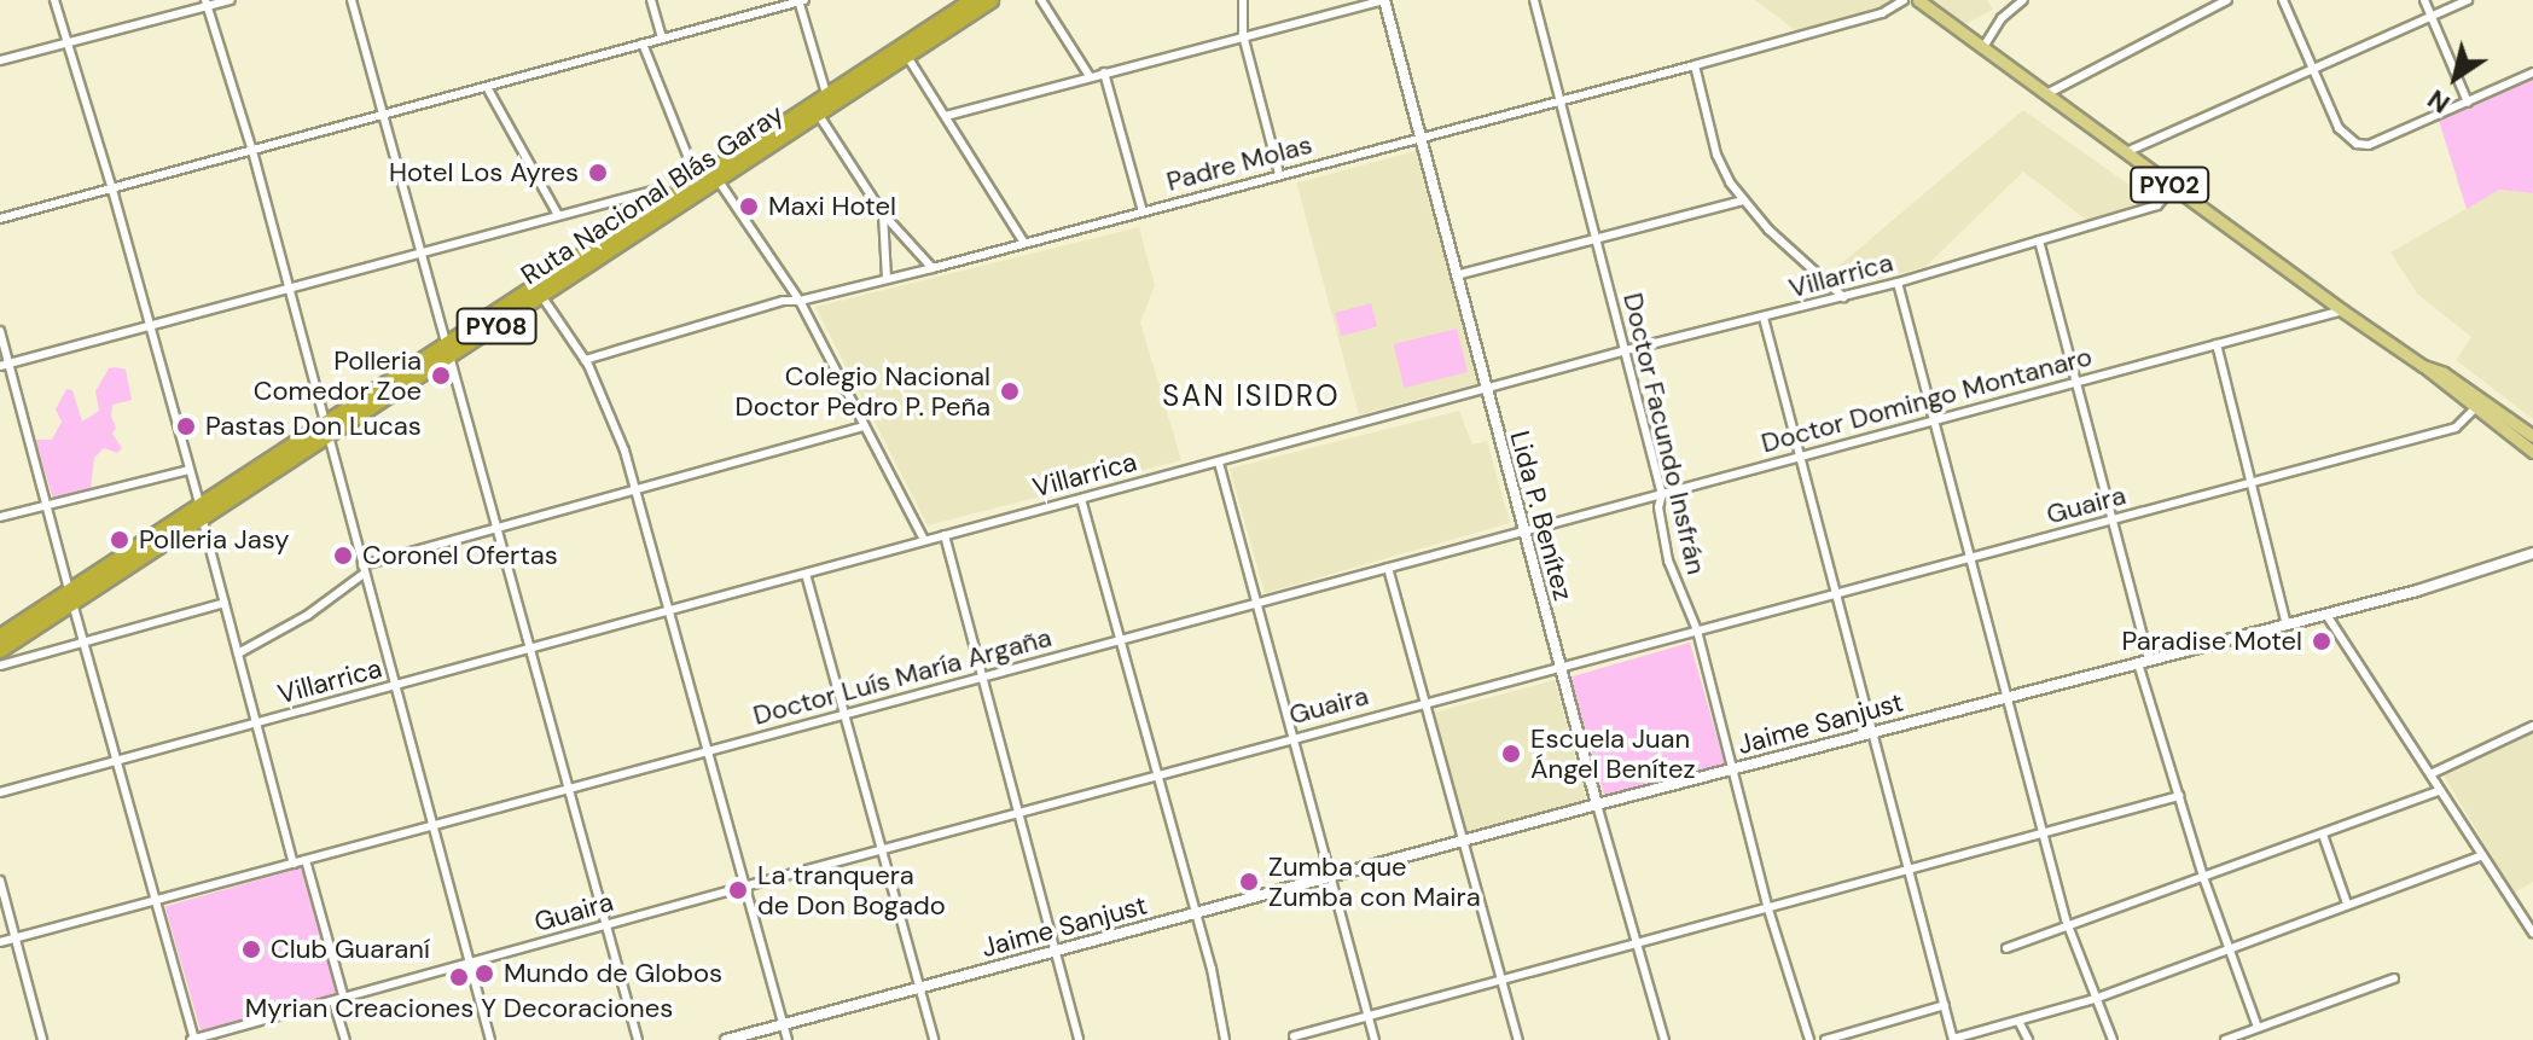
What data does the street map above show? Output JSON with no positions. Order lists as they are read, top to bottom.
{
  "streets": {
    "highway": ["Ruta Nacional Blás Garay", "PY08"],
    "main road": ["PY02", "Lida P. Benítez", "Jaime Sanjust"],
    "street": [
      "Padre Molas",
      "Villarrica",
      "Doctor Domingo Montanaro",
      "Doctor Facundo Insfrán",
      "Guaira",
      "Doctor Luís María Argaña"
    ]
  },
  "crossings": [
    ["Padre Molas", "Doctor Facundo Insfrán"],
    ["Padre Molas", "Lida P. Benítez"],
    ["PY02", "Villarrica"],
    ["PY02", "Doctor Domingo Montanaro"],
    ["PY02", "Guaira"],
    ["Villarrica", "Doctor Facundo Insfrán"],
    ["Villarrica", "Lida P. Benítez"],
    ["Doctor Domingo Montanaro", "Doctor Facundo Insfrán"],
    ["Doctor Domingo Montanaro", "Lida P. Benítez"],
    ["Doctor Domingo Montanaro", "Doctor Luís María Argaña"],
    ["Doctor Facundo Insfrán", "Guaira"],
    ["Doctor Facundo Insfrán", "Jaime Sanjust"],
    ["Guaira", "Lida P. Benítez"],
    ["Lida P. Benítez", "Doctor Luís María Argaña"],
    ["Lida P. Benítez", "Jaime Sanjust"]
  ],
  "districts": ["SAN ISIDRO"],
  "places": [
    "Hotel Los Ayres",
    "Maxi Hotel",
    "Polleria Comedor Zoe",
    "Colegio Nacional Doctor Pedro P. Peña",
    "Pastas Don Lucas",
    "Polleria Jasy",
    "Coronel Ofertas",
    "Paradise Motel",
    "Escuela Juan Ángel Benítez",
    "Zumba que Zumba con Maira",
    "La tranquera de Don Bogado",
    "Club Guaraní",
    "Mundo de Globos",
    "Myrian Creaciones Y Decoraciones"
  ],
  "north": "bottom left"
}
